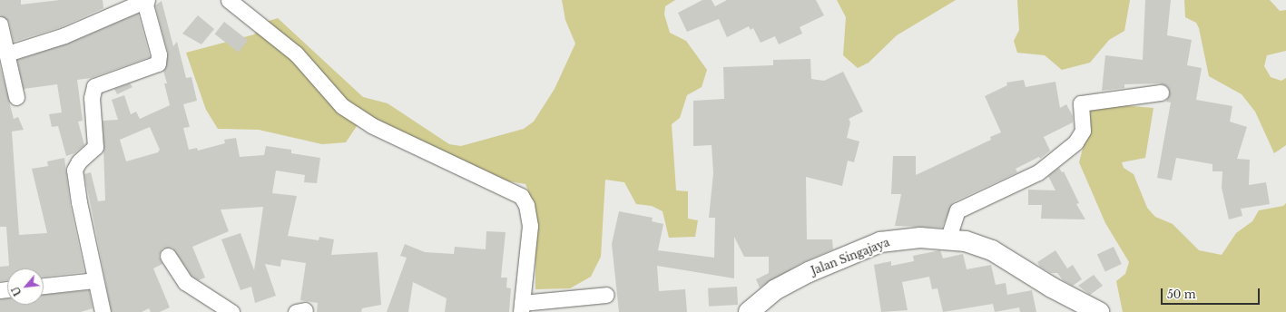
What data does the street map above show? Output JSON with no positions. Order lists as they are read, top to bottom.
{
  "streets": {
    "street": ["Jalan Singajaya"]
  },
  "scale_bar": "50 m",
  "north": "bottom left"
}
